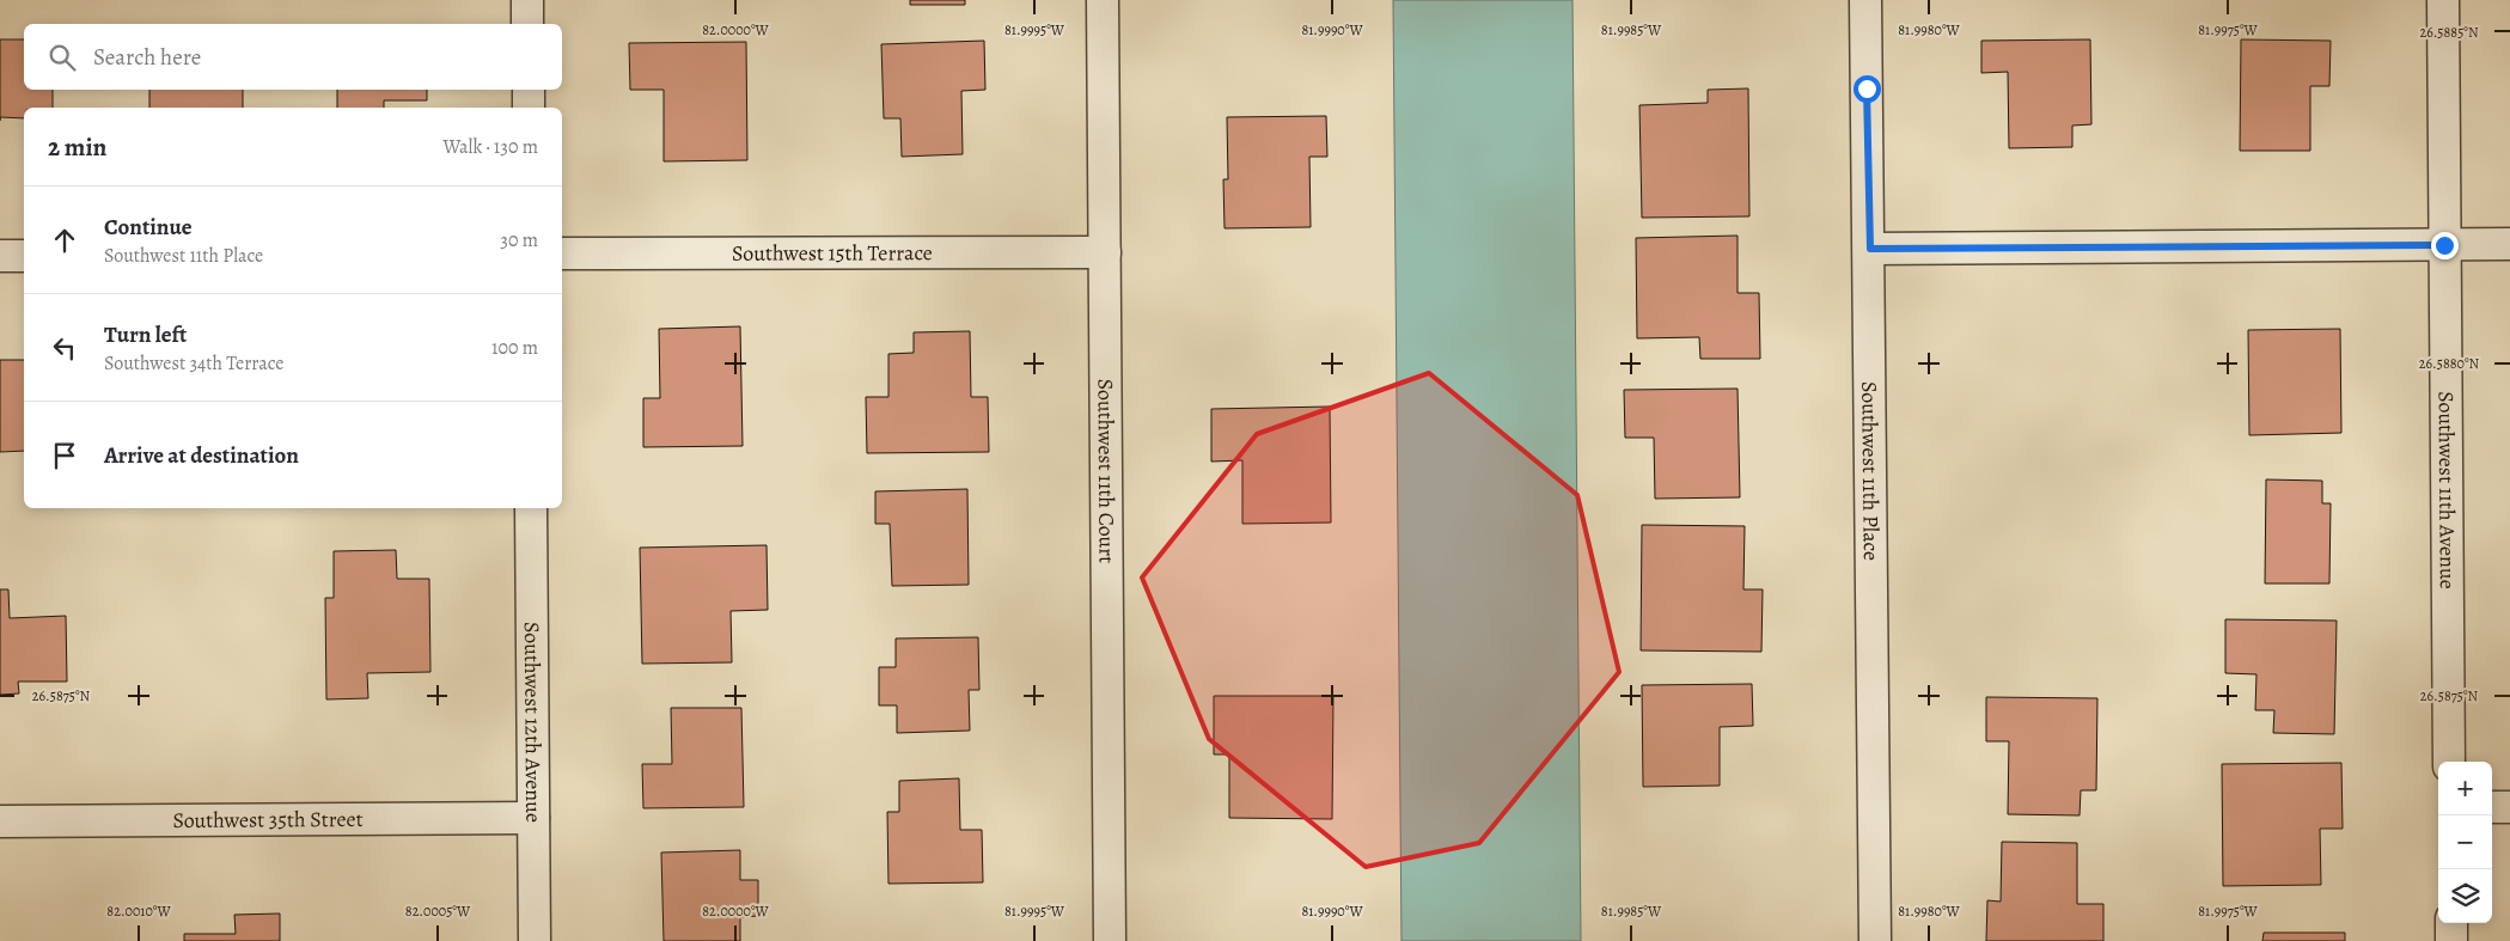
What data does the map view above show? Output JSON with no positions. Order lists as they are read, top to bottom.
{
  "streets": {
    "street": [
      "Southwest 15th Terrace",
      "Southwest 11th Court",
      "Southwest 11th Place",
      "Southwest 11th Avenue",
      "Southwest 12th Avenue",
      "Southwest 35th Street"
    ]
  },
  "crossings": [
    ["Southwest 15th Terrace", "Southwest 11th Court"],
    ["Southwest 12th Avenue", "Southwest 35th Street"]
  ],
  "page": {
    "search": "Search here",
    "heading": ["2 min", "Walk · 130 m"],
    "list": [
      ["Continue", "Southwest 11th Place", "30 m"],
      ["Turn left", "Southwest 34th Terrace", "100 m"],
      "Arrive at destination"
    ],
    "map_buttons": ["+", "−"]
  },
  "coordinates": [
    "82.0000°W",
    "81.9995°W",
    "81.9990°W",
    "81.9985°W",
    "81.9980°W",
    "81.9975°W",
    "26.5885°N",
    "26.5880°N",
    "26.5875°N",
    "82.0010°W",
    "82.0005°W"
  ]
}
